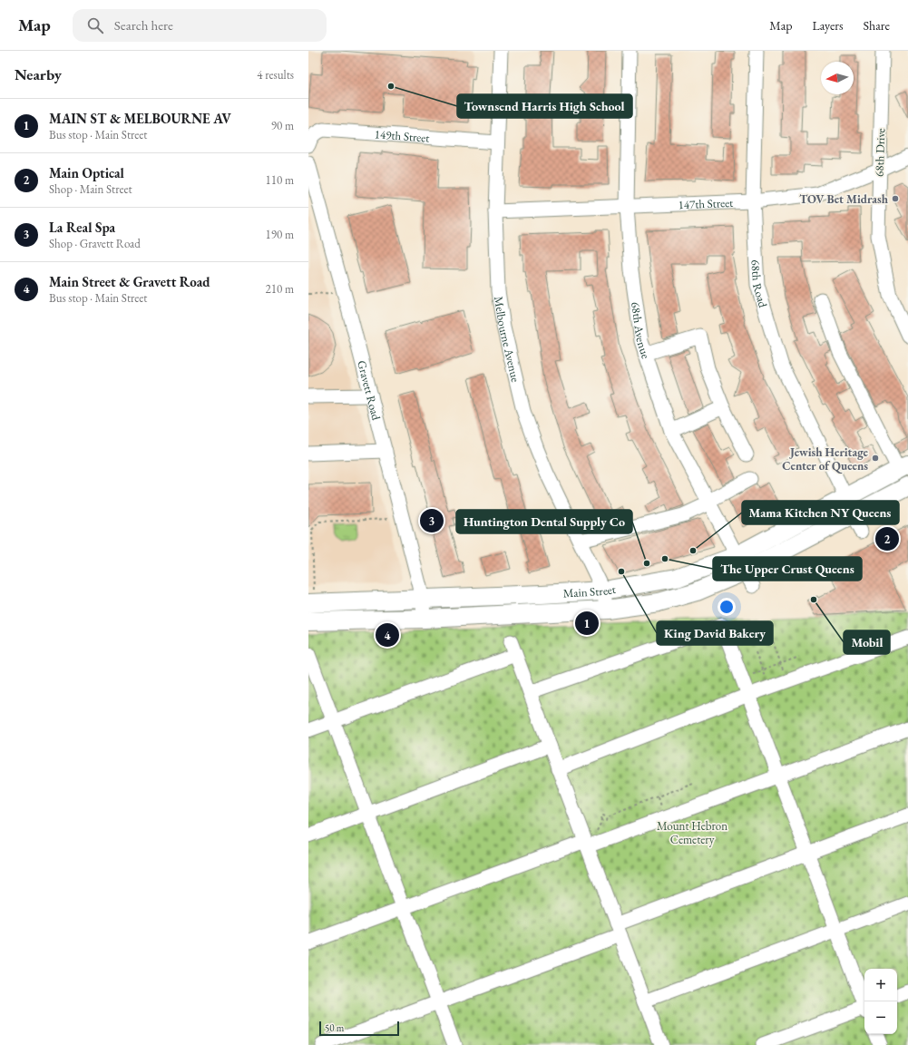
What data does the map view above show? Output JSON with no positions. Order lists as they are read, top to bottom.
{
  "streets": {
    "main road": ["Main Street"],
    "street": [
      "149th Street",
      "68th Drive",
      "147th Street",
      "68th Road",
      "68th Avenue",
      "Melbourne Avenue",
      "Gravett Road"
    ]
  },
  "crossings": [
    ["149th Street", "Melbourne Avenue"],
    ["68th Drive", "147th Street"],
    ["147th Street", "68th Road"],
    ["147th Street", "68th Avenue"],
    ["147th Street", "Melbourne Avenue"],
    ["68th Road", "Main Street"],
    ["68th Avenue", "Main Street"],
    ["Melbourne Avenue", "Main Street"],
    ["Gravett Road", "Main Street"]
  ],
  "parks": ["Mount Hebron Cemetery"],
  "places": [
    "Townsend Harris High School",
    "TOV Bet Midrash",
    "Jewish Heritage Center of Queens",
    "Mama Kitchen NY Queens",
    "The Upper Crust Queens",
    "Huntington Dental Supply Co",
    "King David Bakery",
    "Mobil"
  ],
  "scale_bar": "50 m",
  "north": "left",
  "page": {
    "header": "Map",
    "search": "Search here",
    "nav": ["Map", "Layers", "Share"],
    "heading": ["Nearby", "4 results"],
    "list": [
      {
        "mark": "1",
        "name": "MAIN ST & MELBOURNE AV",
        "note": "Bus stop · Main Street",
        "value": "90 m"
      },
      {
        "mark": "2",
        "name": "Main Optical",
        "note": "Shop · Main Street",
        "value": "110 m"
      },
      {
        "mark": "3",
        "name": "La Real Spa",
        "note": "Shop · Gravett Road",
        "value": "190 m"
      },
      {
        "mark": "4",
        "name": "Main Street & Gravett Road",
        "note": "Bus stop · Main Street",
        "value": "210 m"
      }
    ],
    "pins": [
      "3",
      "2",
      "1",
      "4"
    ],
    "map_buttons": ["+", "−"],
    "scale": "50 m"
  }
}
